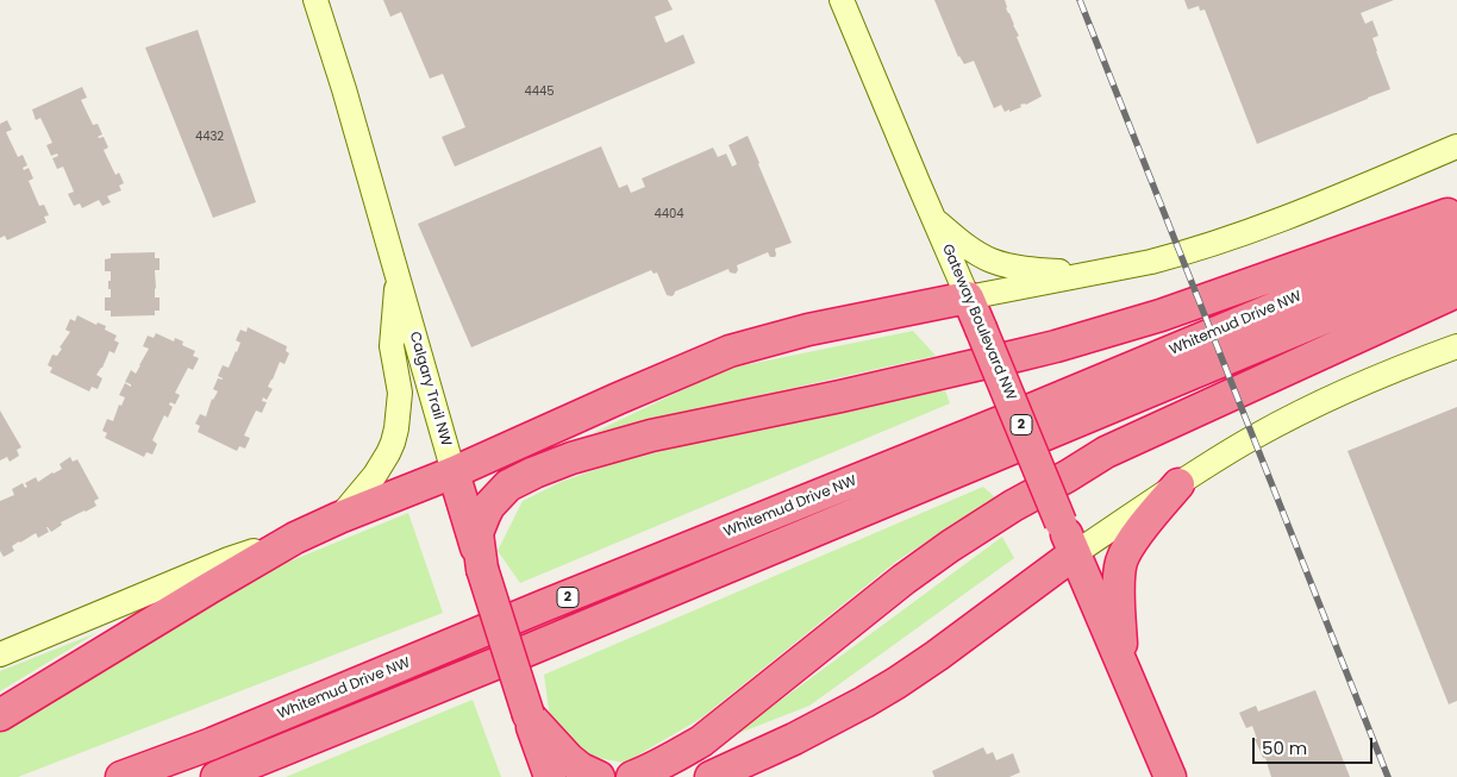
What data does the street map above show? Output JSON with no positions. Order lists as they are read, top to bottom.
{
  "streets": {
    "highway": [
      "Gateway Boulevard NW",
      "Whitemud Drive NW",
      "Calgary Trail NW",
      "2"
    ]
  },
  "house_numbers": ["4445", "4432", "4404"],
  "scale_bar": "50 m"
}
